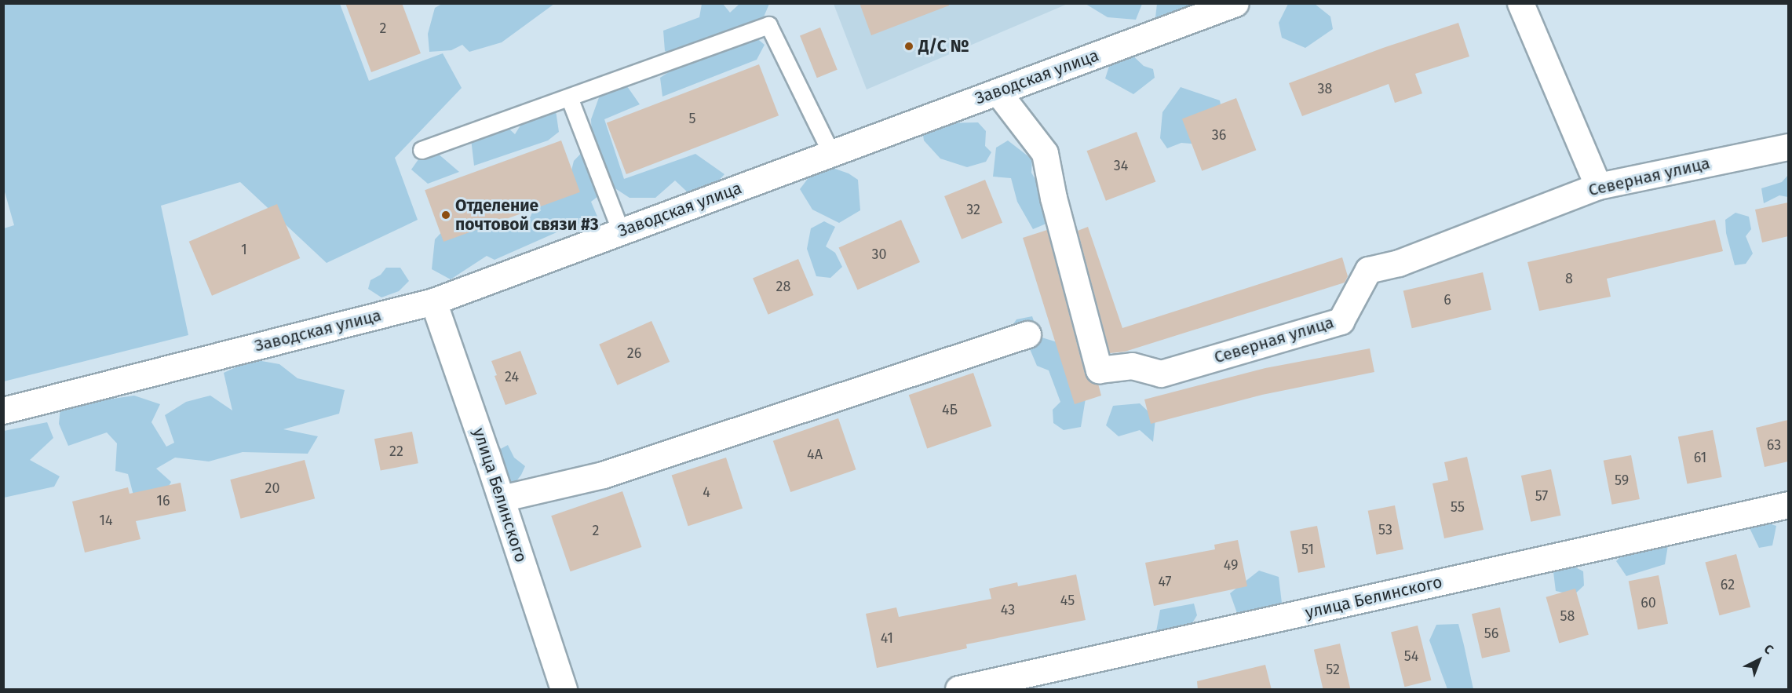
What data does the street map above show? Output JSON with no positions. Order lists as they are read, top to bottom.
{
  "streets": {
    "street": ["Заводская улица", "Северная улица", "улица Белинского"]
  },
  "crossings": [
    ["Заводская улица", "Северная улица"],
    ["Заводская улица", "улица Белинского"]
  ],
  "places": ["Д/С №", "Отделение почтовой связи #3"],
  "house_numbers": [
    "2",
    "38",
    "5",
    "36",
    "34",
    "32",
    "1",
    "30",
    "8",
    "28",
    "6",
    "26",
    "24",
    "4Б",
    "63",
    "22",
    "4А",
    "61",
    "59",
    "20",
    "4",
    "57",
    "16",
    "55",
    "14",
    "53",
    "2",
    "51",
    "49",
    "47",
    "62",
    "45",
    "60",
    "43",
    "58",
    "56",
    "41",
    "54",
    "52"
  ],
  "north": "top right"
}
